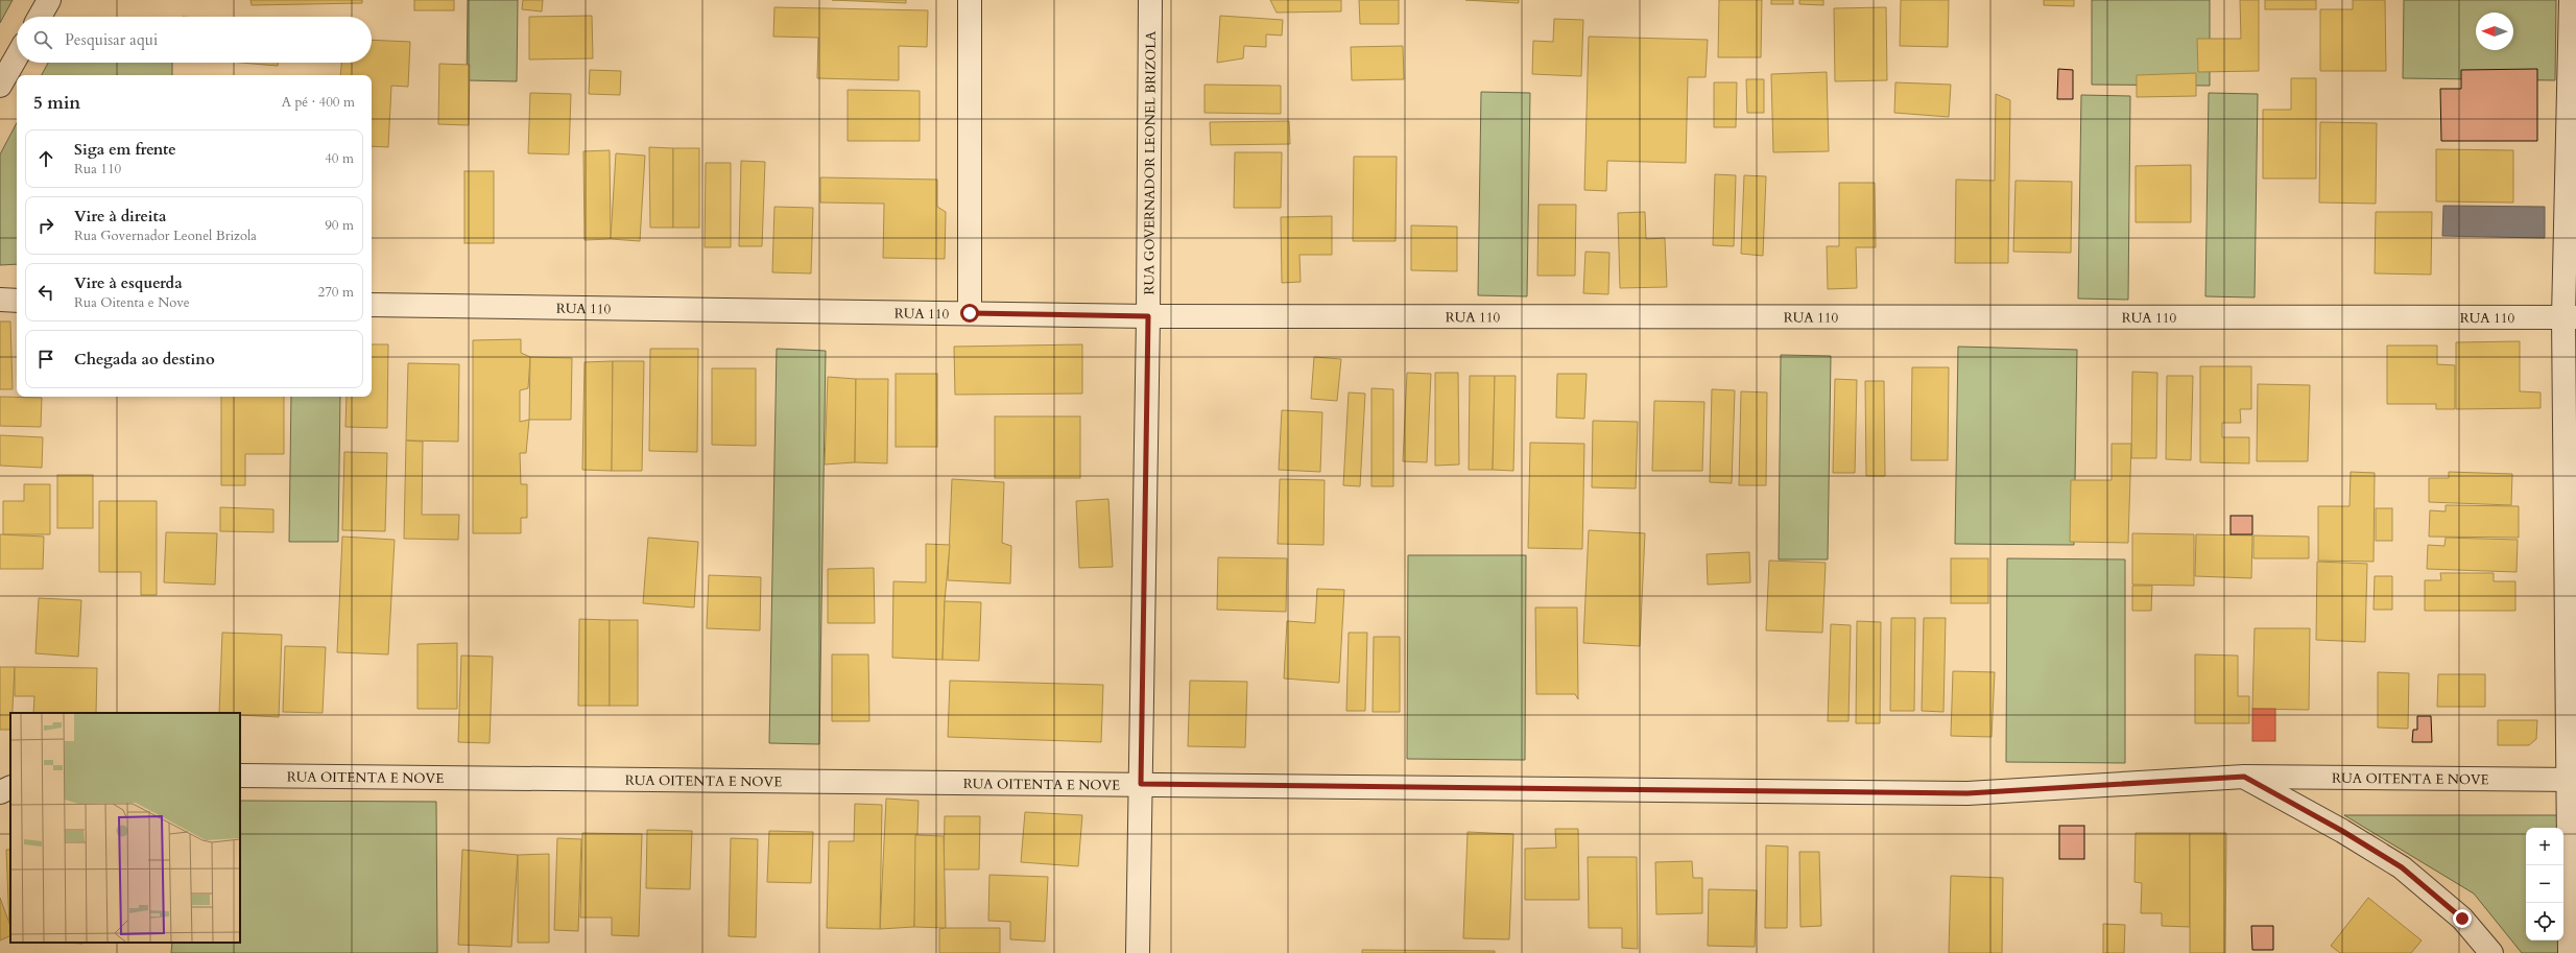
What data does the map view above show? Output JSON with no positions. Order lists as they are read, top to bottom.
{
  "streets": {
    "street": ["RUA GOVERNADOR LEONEL BRIZOLA", "RUA 110", "RUA OITENTA E NOVE"]
  },
  "crossings": [
    ["RUA GOVERNADOR LEONEL BRIZOLA", "RUA 110"],
    ["RUA GOVERNADOR LEONEL BRIZOLA", "RUA OITENTA E NOVE"]
  ],
  "north": "left",
  "page": {
    "search": "Pesquisar aqui",
    "heading": ["5 min", "A pé · 400 m"],
    "list": [
      ["Siga em frente", "Rua 110", "40 m"],
      ["Vire à direita", "Rua Governador Leonel Brizola", "90 m"],
      ["Vire à esquerda", "Rua Oitenta e Nove", "270 m"],
      "Chegada ao destino"
    ],
    "map_buttons": ["+", "−"]
  }
}
